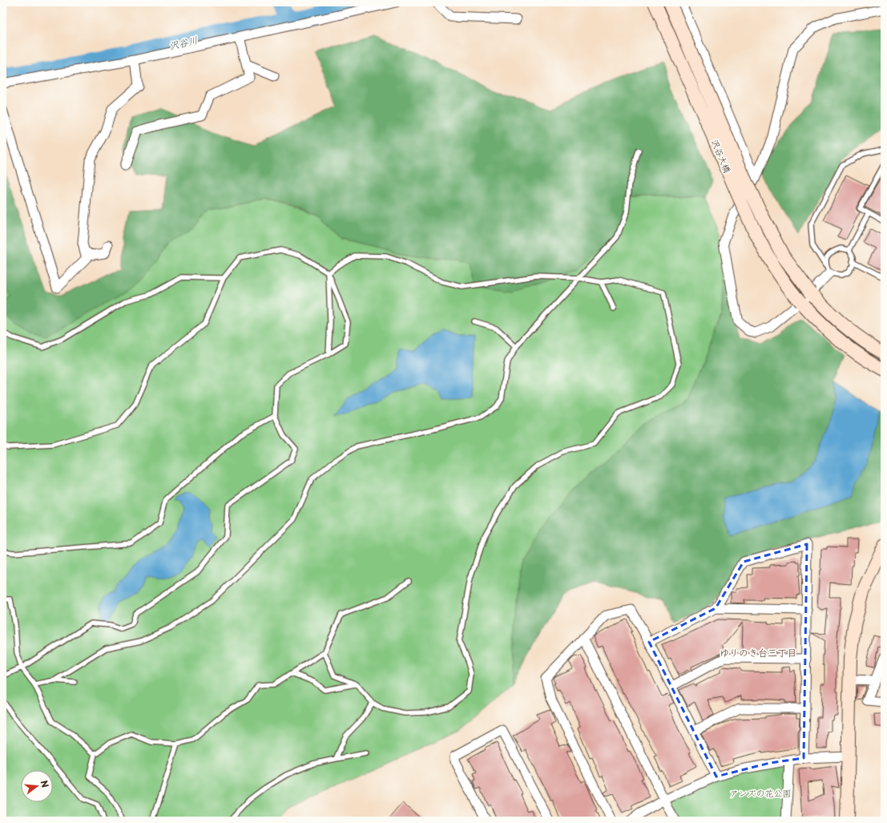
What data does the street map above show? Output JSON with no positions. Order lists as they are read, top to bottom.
{
  "streets": {
    "street": ["沢谷大橋"]
  },
  "districts": ["ゆりのき台三丁目"],
  "water": ["沢谷川"],
  "parks": ["アンズの花公園"],
  "north": "right"
}
